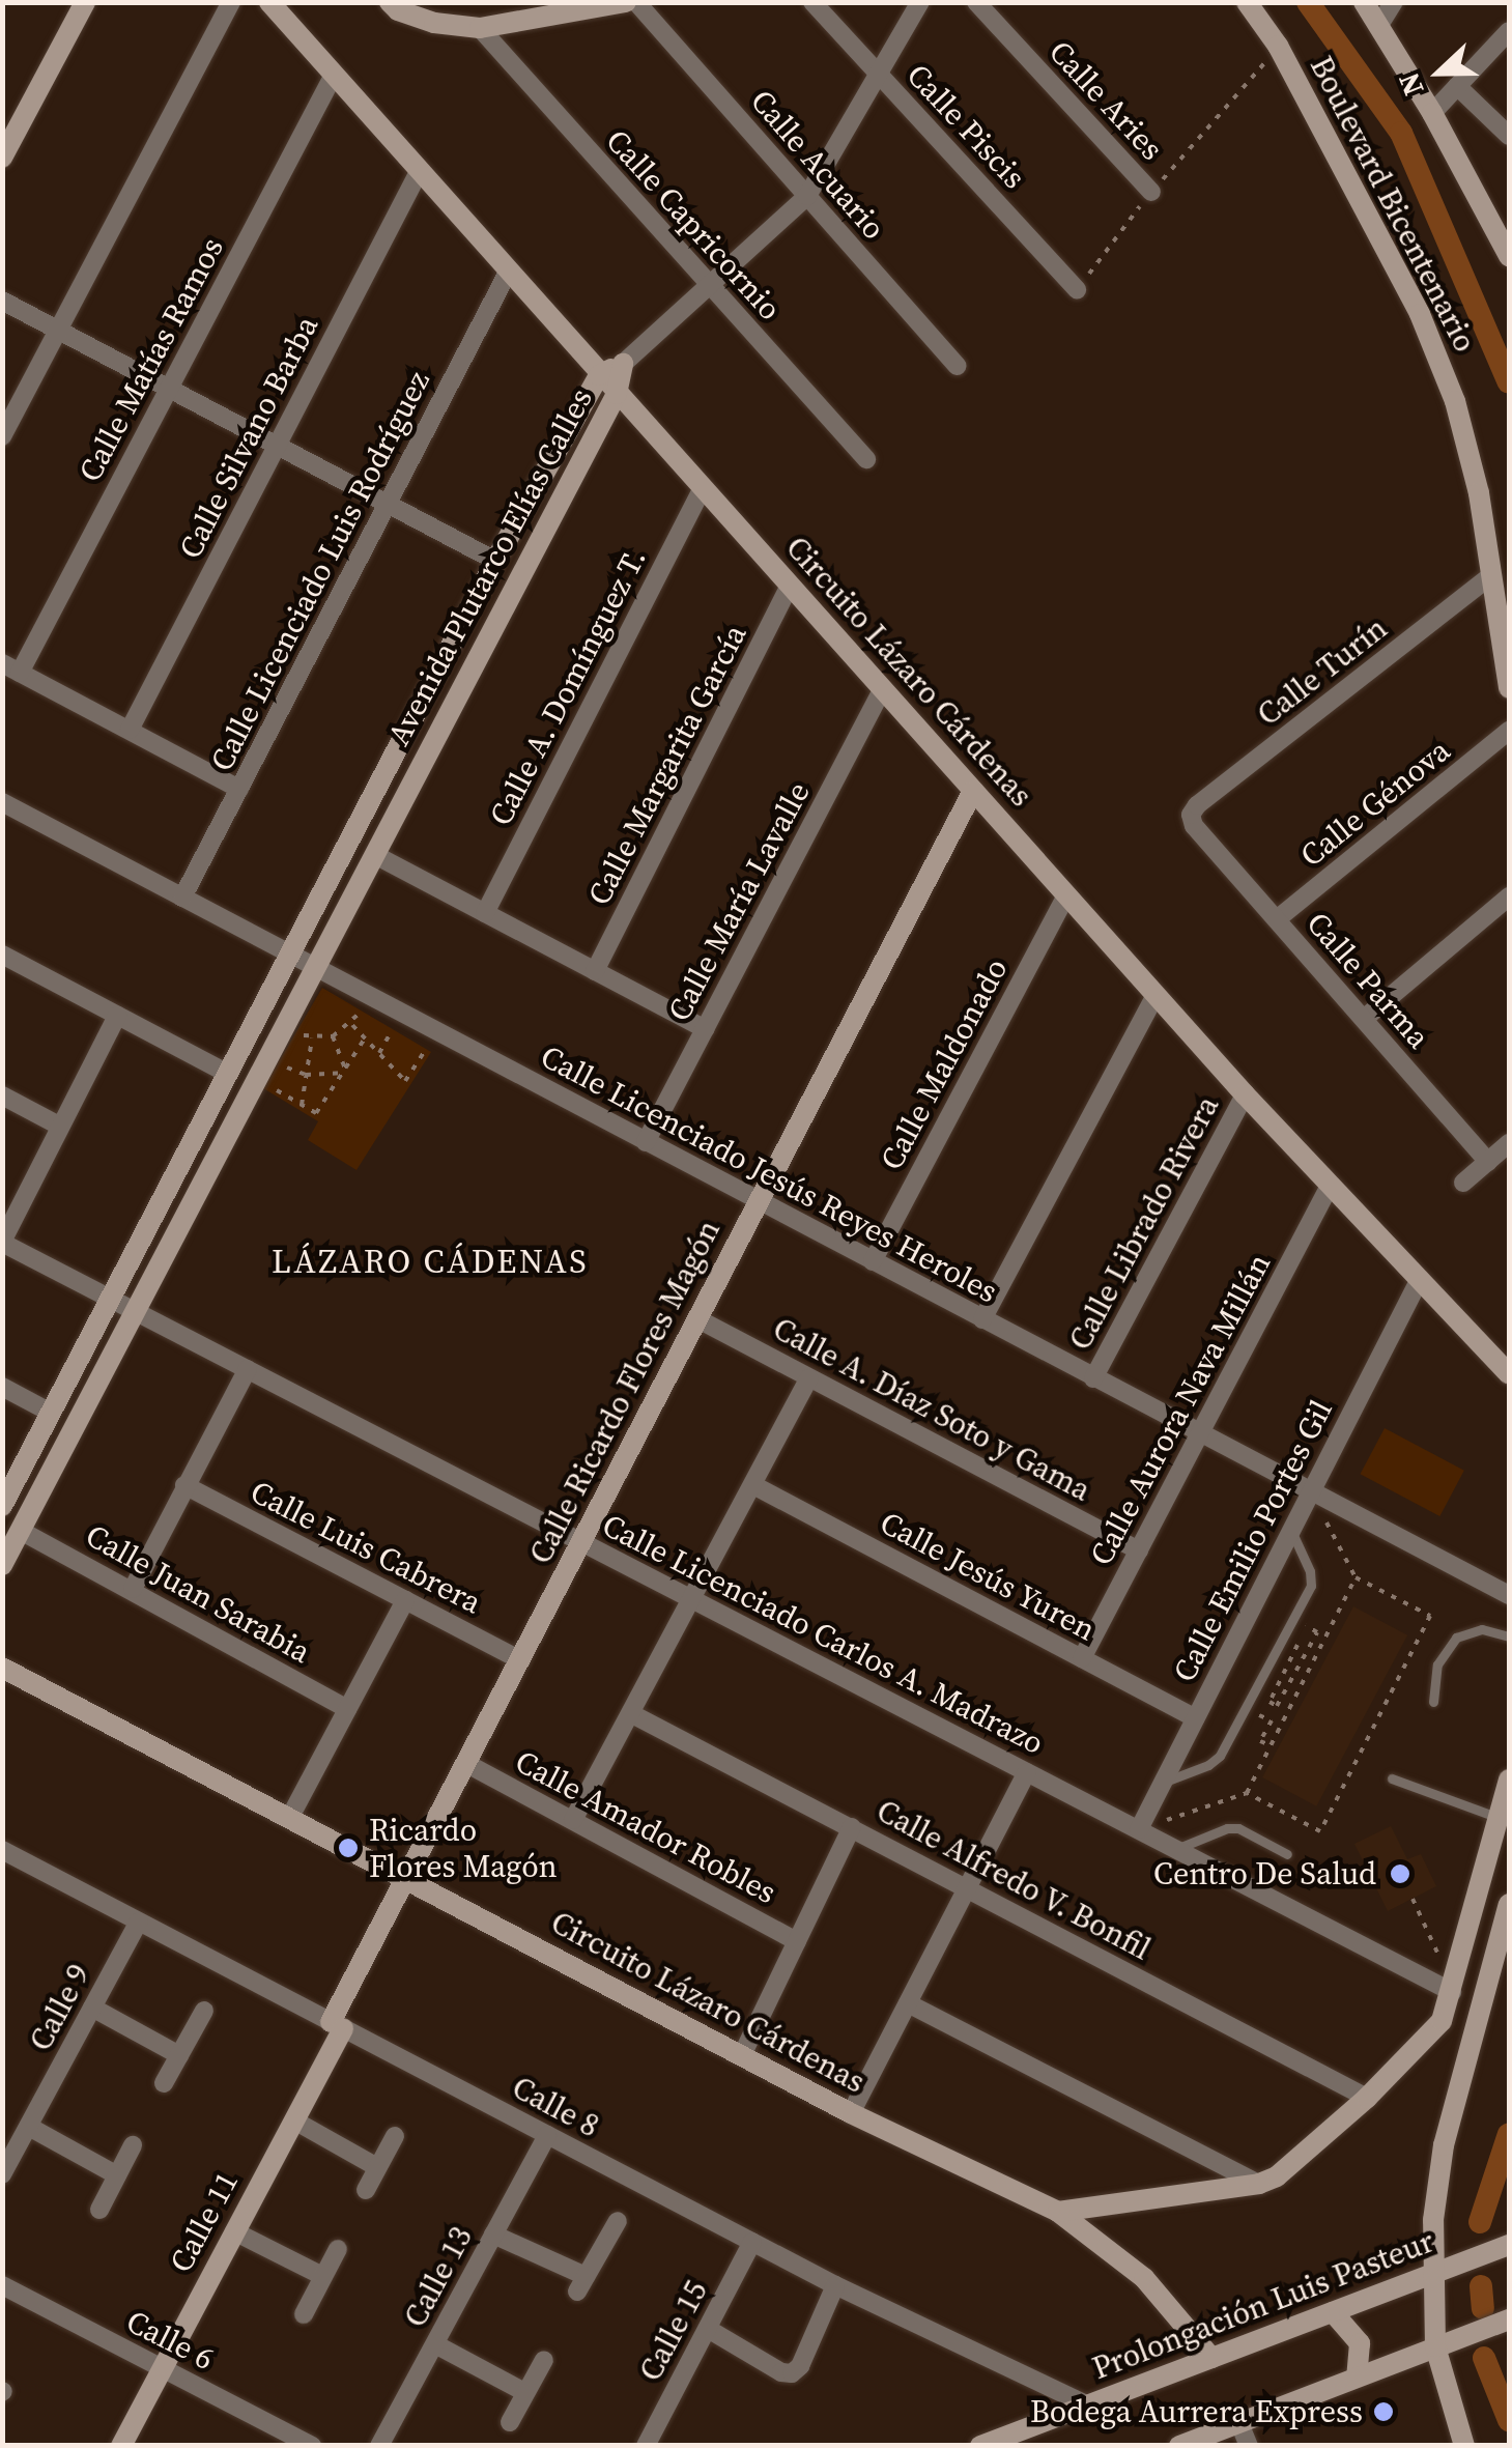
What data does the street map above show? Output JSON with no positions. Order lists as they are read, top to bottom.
{
  "streets": {
    "street": [
      "Calle Aries",
      "Calle Piscis",
      "Calle Acuario",
      "Boulevard Bicentenario",
      "Calle Capricornio",
      "Calle Matías Ramos",
      "Calle Silvano Barba",
      "Avenida Plutarco Elías Calles",
      "Calle Licenciado Luis Rodríguez",
      "Circuito Lázaro Cárdenas",
      "Calle Turín",
      "Calle A. Domínguez T.",
      "Calle Margarita García",
      "Calle Génova",
      "Calle María Lavalle",
      "Calle Parma",
      "Calle Maldonado",
      "Calle Licenciado Jesús Reyes Heroles",
      "Calle Librado Rivera",
      "Calle Ricardo Flores Magón",
      "Calle A. Díaz Soto y Gama",
      "Calle Aurora Nava Millán",
      "Calle Emilio Portes Gil",
      "Calle Luis Cabrera",
      "Calle Jesús Yuren",
      "Calle Juan Sarabia",
      "Calle Licenciado Carlos A. Madrazo",
      "Calle Amador Robles",
      "Calle Alfredo V. Bonfil",
      "Calle 9",
      "Calle 8",
      "Calle 11",
      "Calle 13",
      "Prolongación Luis Pasteur",
      "Calle 15",
      "Calle 6"
    ]
  },
  "crossings": [
    ["Boulevard Bicentenario", "Calle Turín"],
    ["Calle Matías Ramos", "Circuito Lázaro Cárdenas"],
    ["Calle Silvano Barba", "Circuito Lázaro Cárdenas"],
    ["Avenida Plutarco Elías Calles", "Circuito Lázaro Cárdenas"],
    ["Avenida Plutarco Elías Calles", "Calle Licenciado Jesús Reyes Heroles"],
    ["Avenida Plutarco Elías Calles", "Calle Juan Sarabia"],
    ["Avenida Plutarco Elías Calles", "Calle Licenciado Carlos A. Madrazo"],
    ["Calle Licenciado Luis Rodríguez", "Circuito Lázaro Cárdenas"],
    ["Calle Licenciado Luis Rodríguez", "Calle Licenciado Jesús Reyes Heroles"],
    ["Circuito Lázaro Cárdenas", "Calle A. Domínguez T."],
    ["Circuito Lázaro Cárdenas", "Calle Margarita García"],
    ["Circuito Lázaro Cárdenas", "Calle María Lavalle"],
    ["Circuito Lázaro Cárdenas", "Calle Maldonado"],
    ["Circuito Lázaro Cárdenas", "Calle Librado Rivera"],
    ["Circuito Lázaro Cárdenas", "Calle Ricardo Flores Magón"],
    ["Circuito Lázaro Cárdenas", "Calle Aurora Nava Millán"],
    ["Circuito Lázaro Cárdenas", "Calle Emilio Portes Gil"],
    ["Circuito Lázaro Cárdenas", "Prolongación Luis Pasteur"],
    ["Calle Turín", "Calle Parma"],
    ["Calle Génova", "Calle Parma"],
    ["Calle María Lavalle", "Calle Licenciado Jesús Reyes Heroles"],
    ["Calle Maldonado", "Calle Licenciado Jesús Reyes Heroles"],
    ["Calle Licenciado Jesús Reyes Heroles", "Calle Librado Rivera"],
    ["Calle Licenciado Jesús Reyes Heroles", "Calle Ricardo Flores Magón"],
    ["Calle Licenciado Jesús Reyes Heroles", "Calle Aurora Nava Millán"],
    ["Calle Licenciado Jesús Reyes Heroles", "Calle Emilio Portes Gil"],
    ["Calle Ricardo Flores Magón", "Calle A. Díaz Soto y Gama"],
    ["Calle Ricardo Flores Magón", "Calle Luis Cabrera"],
    ["Calle Ricardo Flores Magón", "Calle Licenciado Carlos A. Madrazo"],
    ["Calle Ricardo Flores Magón", "Calle Amador Robles"],
    ["Calle Ricardo Flores Magón", "Calle 8"],
    ["Calle Ricardo Flores Magón", "Calle 11"],
    ["Calle A. Díaz Soto y Gama", "Calle Aurora Nava Millán"],
    ["Calle Aurora Nava Millán", "Calle Jesús Yuren"],
    ["Calle Emilio Portes Gil", "Calle Jesús Yuren"],
    ["Calle Emilio Portes Gil", "Calle Licenciado Carlos A. Madrazo"],
    ["Calle 9", "Calle 8"],
    ["Calle 8", "Calle 11"],
    ["Calle 8", "Calle 13"],
    ["Calle 8", "Prolongación Luis Pasteur"],
    ["Calle 8", "Calle 15"],
    ["Calle 11", "Calle 6"]
  ],
  "districts": ["LÁZARO CÁDENAS"],
  "places": ["Ricardo Flores Magón", "Centro De Salud", "Bodega Aurrera Express"],
  "north": "left"
}
